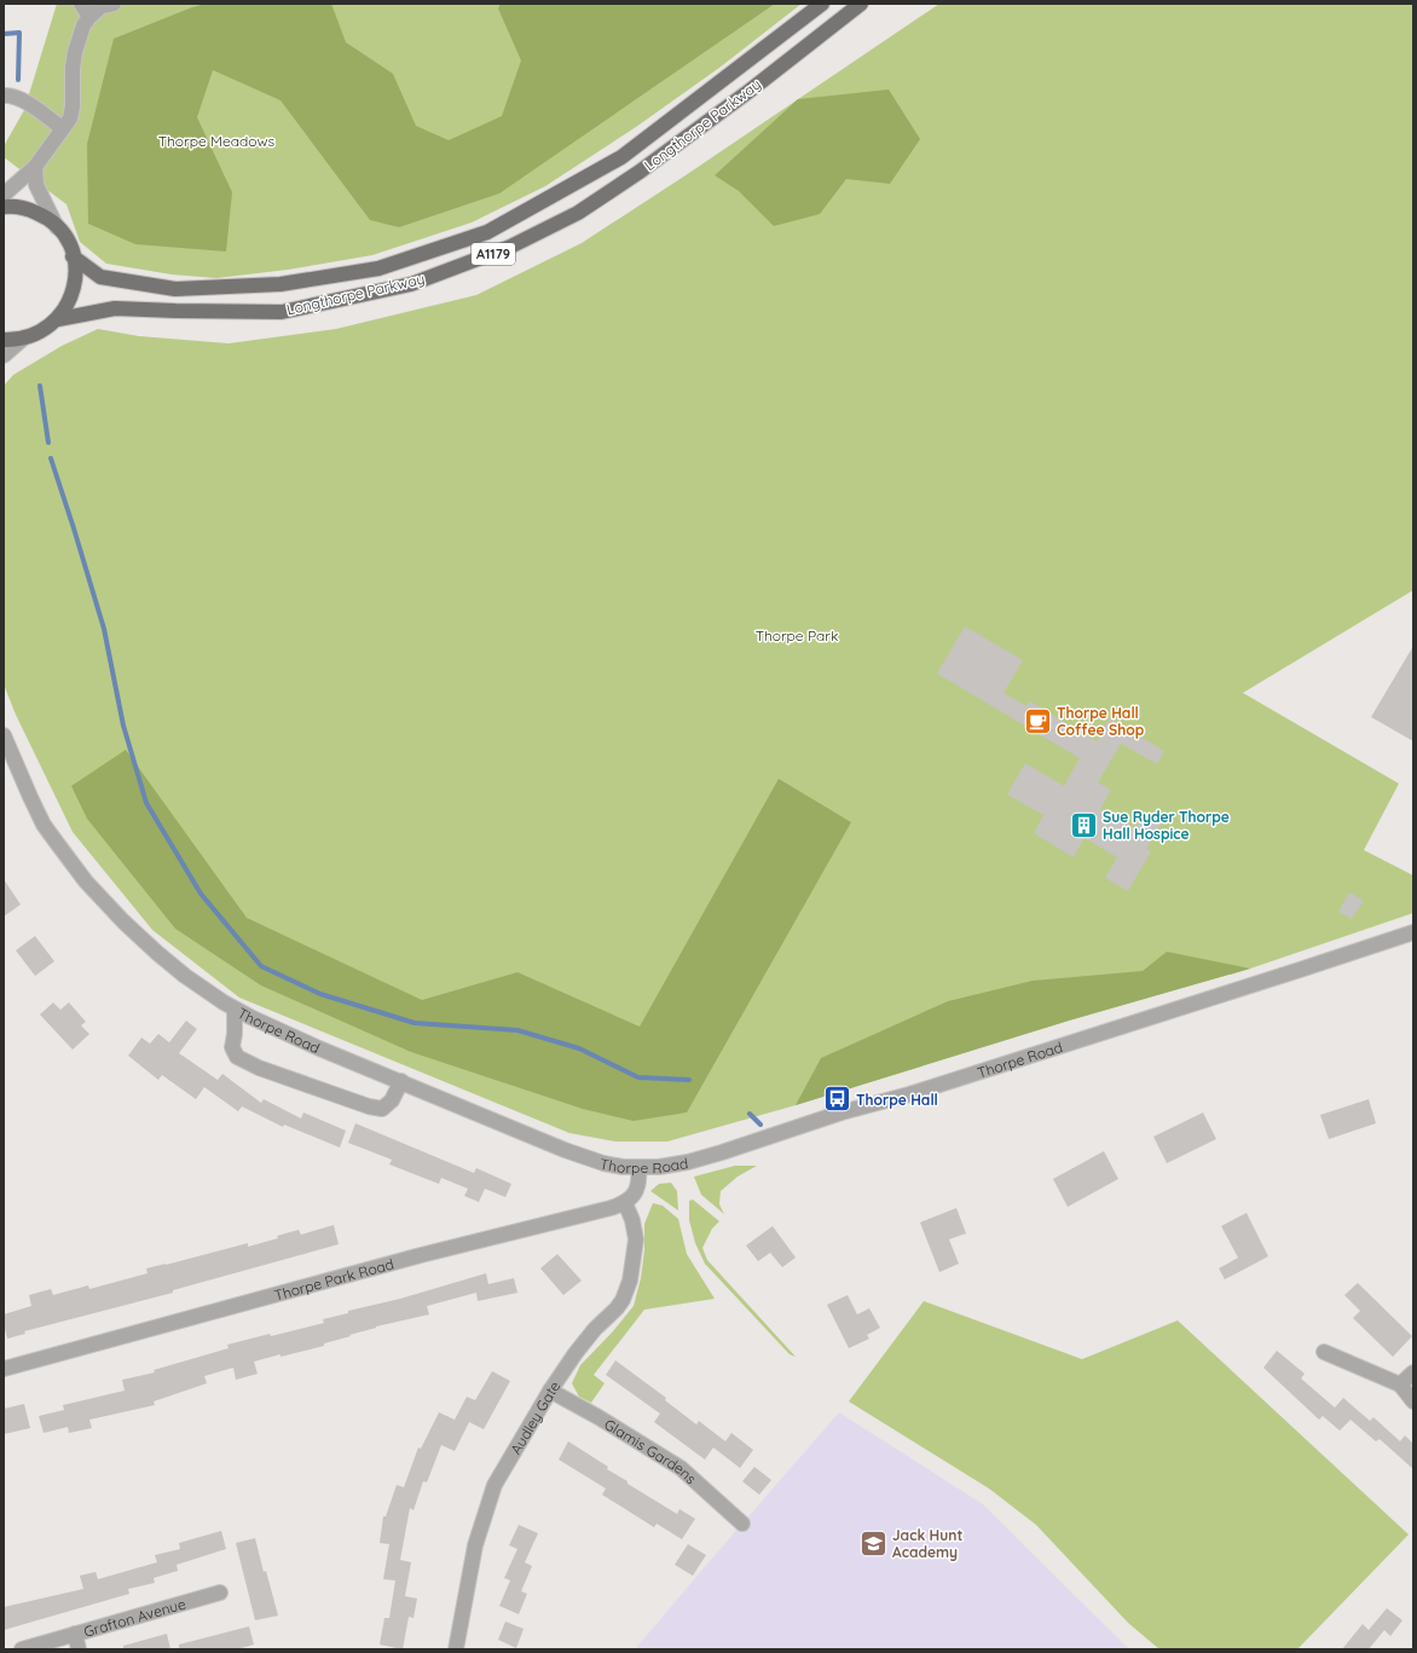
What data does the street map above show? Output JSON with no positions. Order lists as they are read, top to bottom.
{
  "streets": {
    "main road": ["Longthorpe Parkway", "A1179"],
    "street": [
      "Thorpe Road",
      "Thorpe Park Road",
      "Audley Gate",
      "Glamis Gardens",
      "Grafton Avenue"
    ]
  },
  "crossings": [
    ["Thorpe Park Road", "Audley Gate"],
    ["Audley Gate", "Glamis Gardens"]
  ],
  "parks": ["Thorpe Meadows", "Thorpe Park"],
  "places": {
    "cafe": ["Thorpe Hall Coffee Shop"],
    "building": ["Sue Ryder Thorpe Hall Hospice"],
    "bus stop": ["Thorpe Hall"],
    "school or university": ["Jack Hunt Academy"]
  }
}
